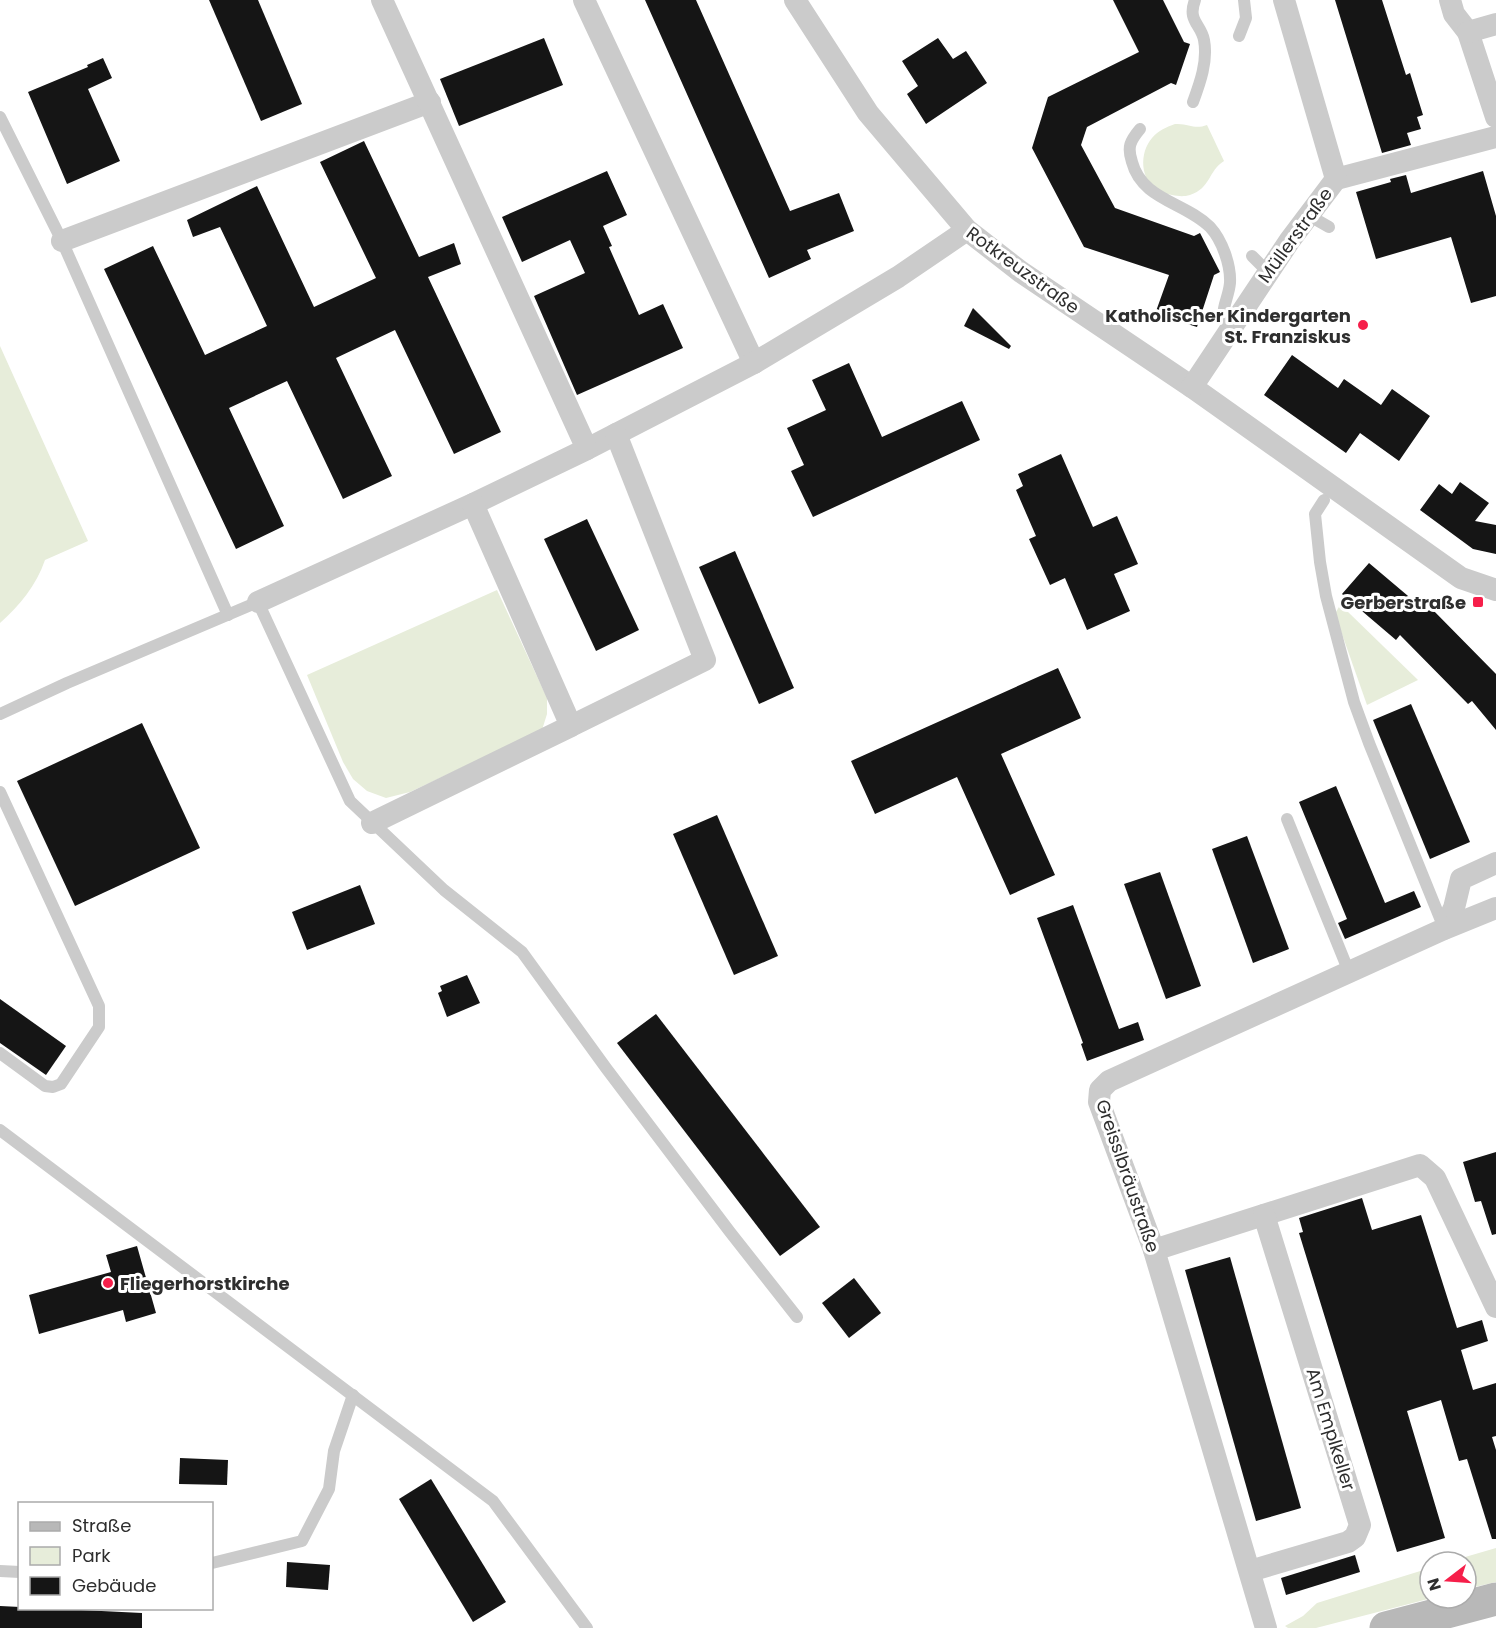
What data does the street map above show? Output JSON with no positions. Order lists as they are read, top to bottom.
{
  "streets": {
    "street": [
      "Müllerstraße",
      "Rotkreuzstraße",
      "Greisslbräustraße",
      "Am Emplkeller"
    ]
  },
  "crossings": [
    ["Müllerstraße", "Rotkreuzstraße"],
    ["Greisslbräustraße", "Am Emplkeller"]
  ],
  "places": {
    "other": ["Katholischer Kindergarten St. Franziskus", "Fliegerhorstkirche"],
    "transit": ["Gerberstraße"]
  },
  "legend": ["Straße", "Park", "Gebäude"],
  "north": "left"
}
